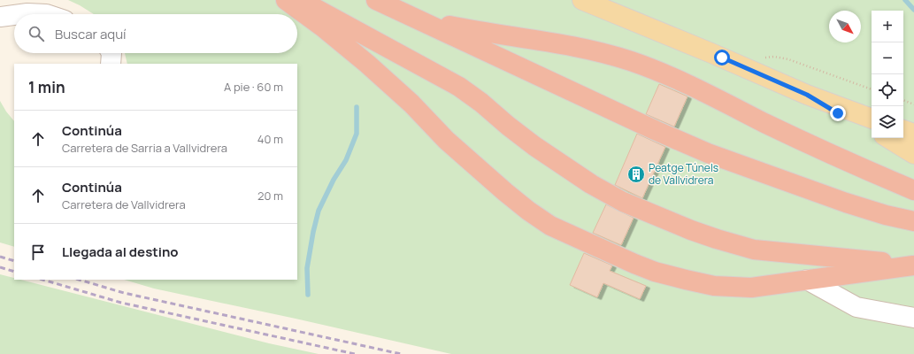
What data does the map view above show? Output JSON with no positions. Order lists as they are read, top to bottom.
{
  "places": {
    "building": ["Peatge Túnels de Vallvidrera"]
  },
  "north": "bottom right",
  "page": {
    "map_buttons": ["+", "−"],
    "search": "Buscar aquí",
    "heading": ["1 min", "A pie · 60 m"],
    "list": [
      ["Continúa", "Carretera de Sarria a Vallvidrera", "40 m"],
      ["Continúa", "Carretera de Vallvidrera", "20 m"],
      "Llegada al destino"
    ]
  }
}
